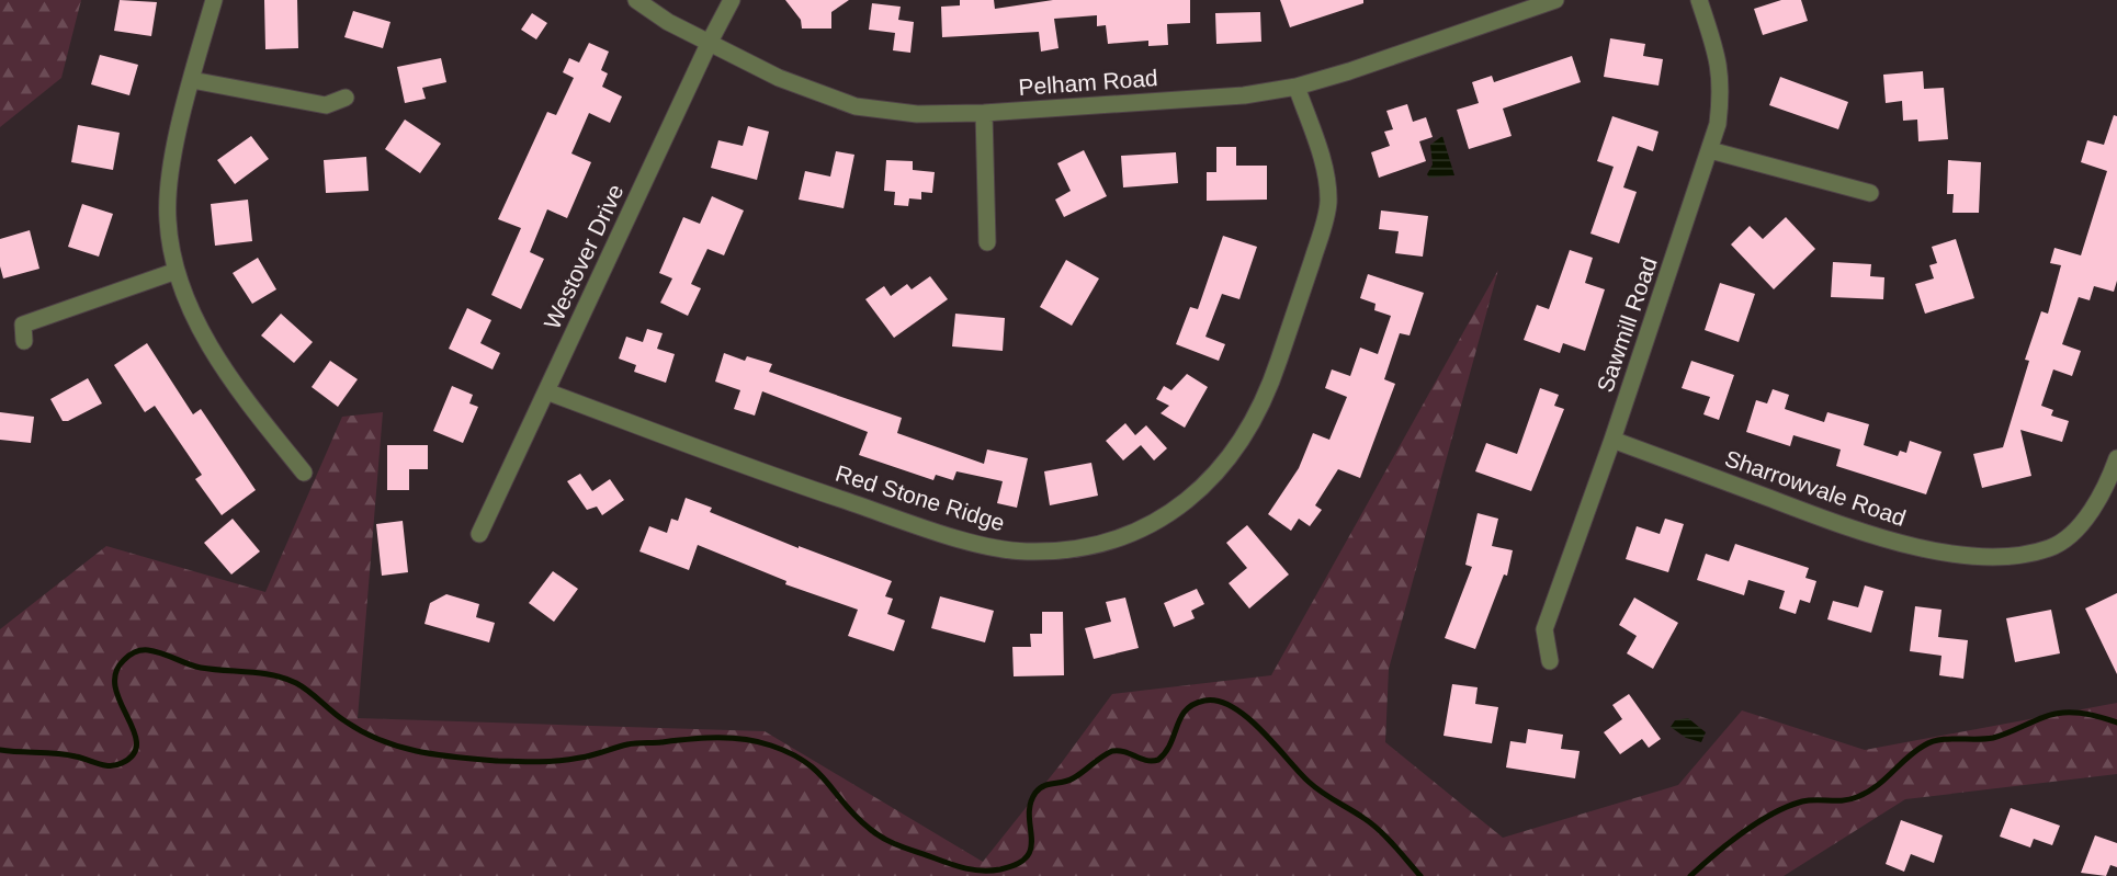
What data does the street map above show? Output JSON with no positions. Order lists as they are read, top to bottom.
{
  "streets": {
    "street": [
      "Pelham Road",
      "Westover Drive",
      "Sawmill Road",
      "Sharrowvale Road",
      "Red Stone Ridge"
    ]
  },
  "crossings": [
    ["Pelham Road", "Westover Drive"],
    ["Pelham Road", "Red Stone Ridge"],
    ["Westover Drive", "Red Stone Ridge"],
    ["Sawmill Road", "Sharrowvale Road"]
  ]
}
